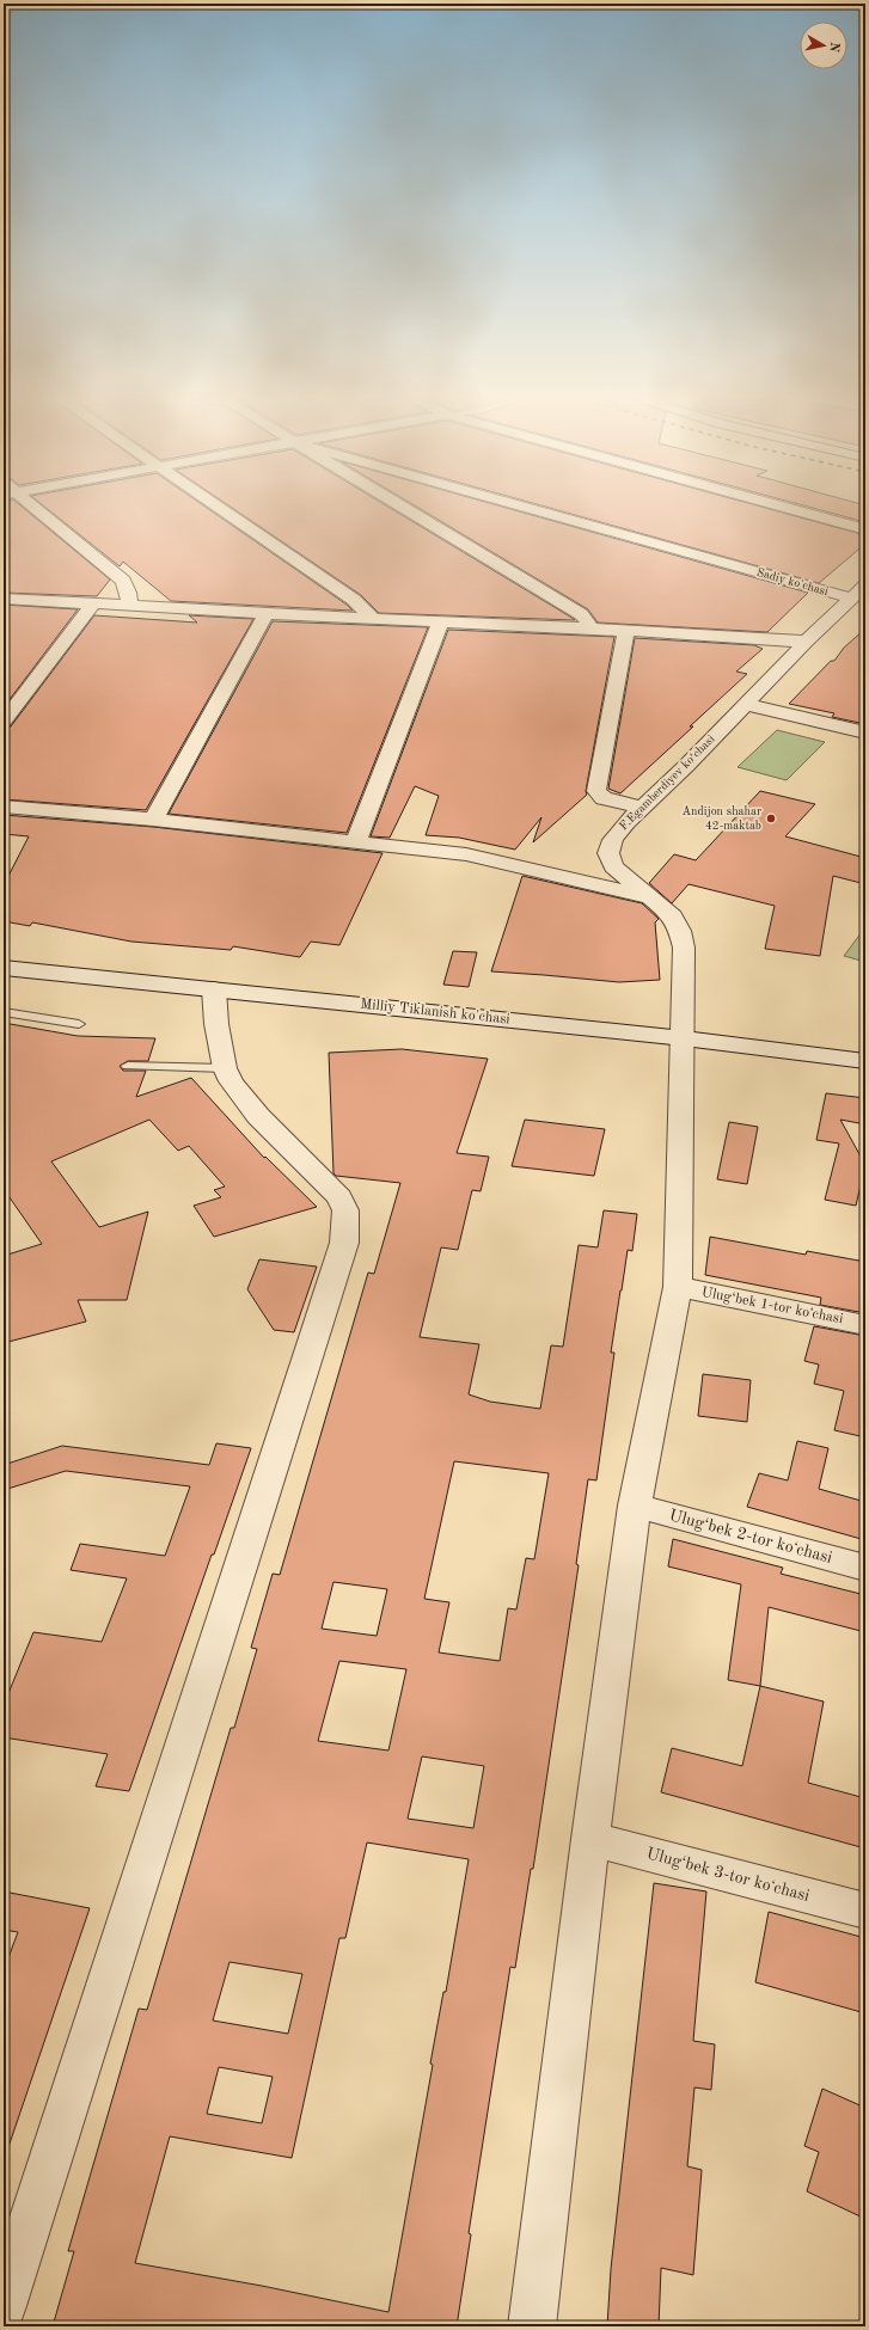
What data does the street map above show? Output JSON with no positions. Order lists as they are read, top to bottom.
{
  "streets": {
    "street": [
      "Sadiy ko'chasi",
      "F.Egamberdiyev kо‘chasi",
      "Milliy Tiklanish ko'chasi",
      "Ulug‘bek 1-tor koʻchasi",
      "Ulug‘bek 2-tor koʻchasi",
      "Ulug‘bek 3-tor koʻchasi"
    ]
  },
  "crossings": [
    ["Sadiy ko'chasi", "F.Egamberdiyev kо‘chasi"],
    ["F.Egamberdiyev kо‘chasi", "Milliy Tiklanish ko'chasi"],
    ["F.Egamberdiyev kо‘chasi", "Ulug‘bek 1-tor koʻchasi"],
    ["F.Egamberdiyev kо‘chasi", "Ulug‘bek 2-tor koʻchasi"],
    ["F.Egamberdiyev kо‘chasi", "Ulug‘bek 3-tor koʻchasi"]
  ],
  "places": ["Andijon shahar 42-maktab"],
  "north": "right"
}
